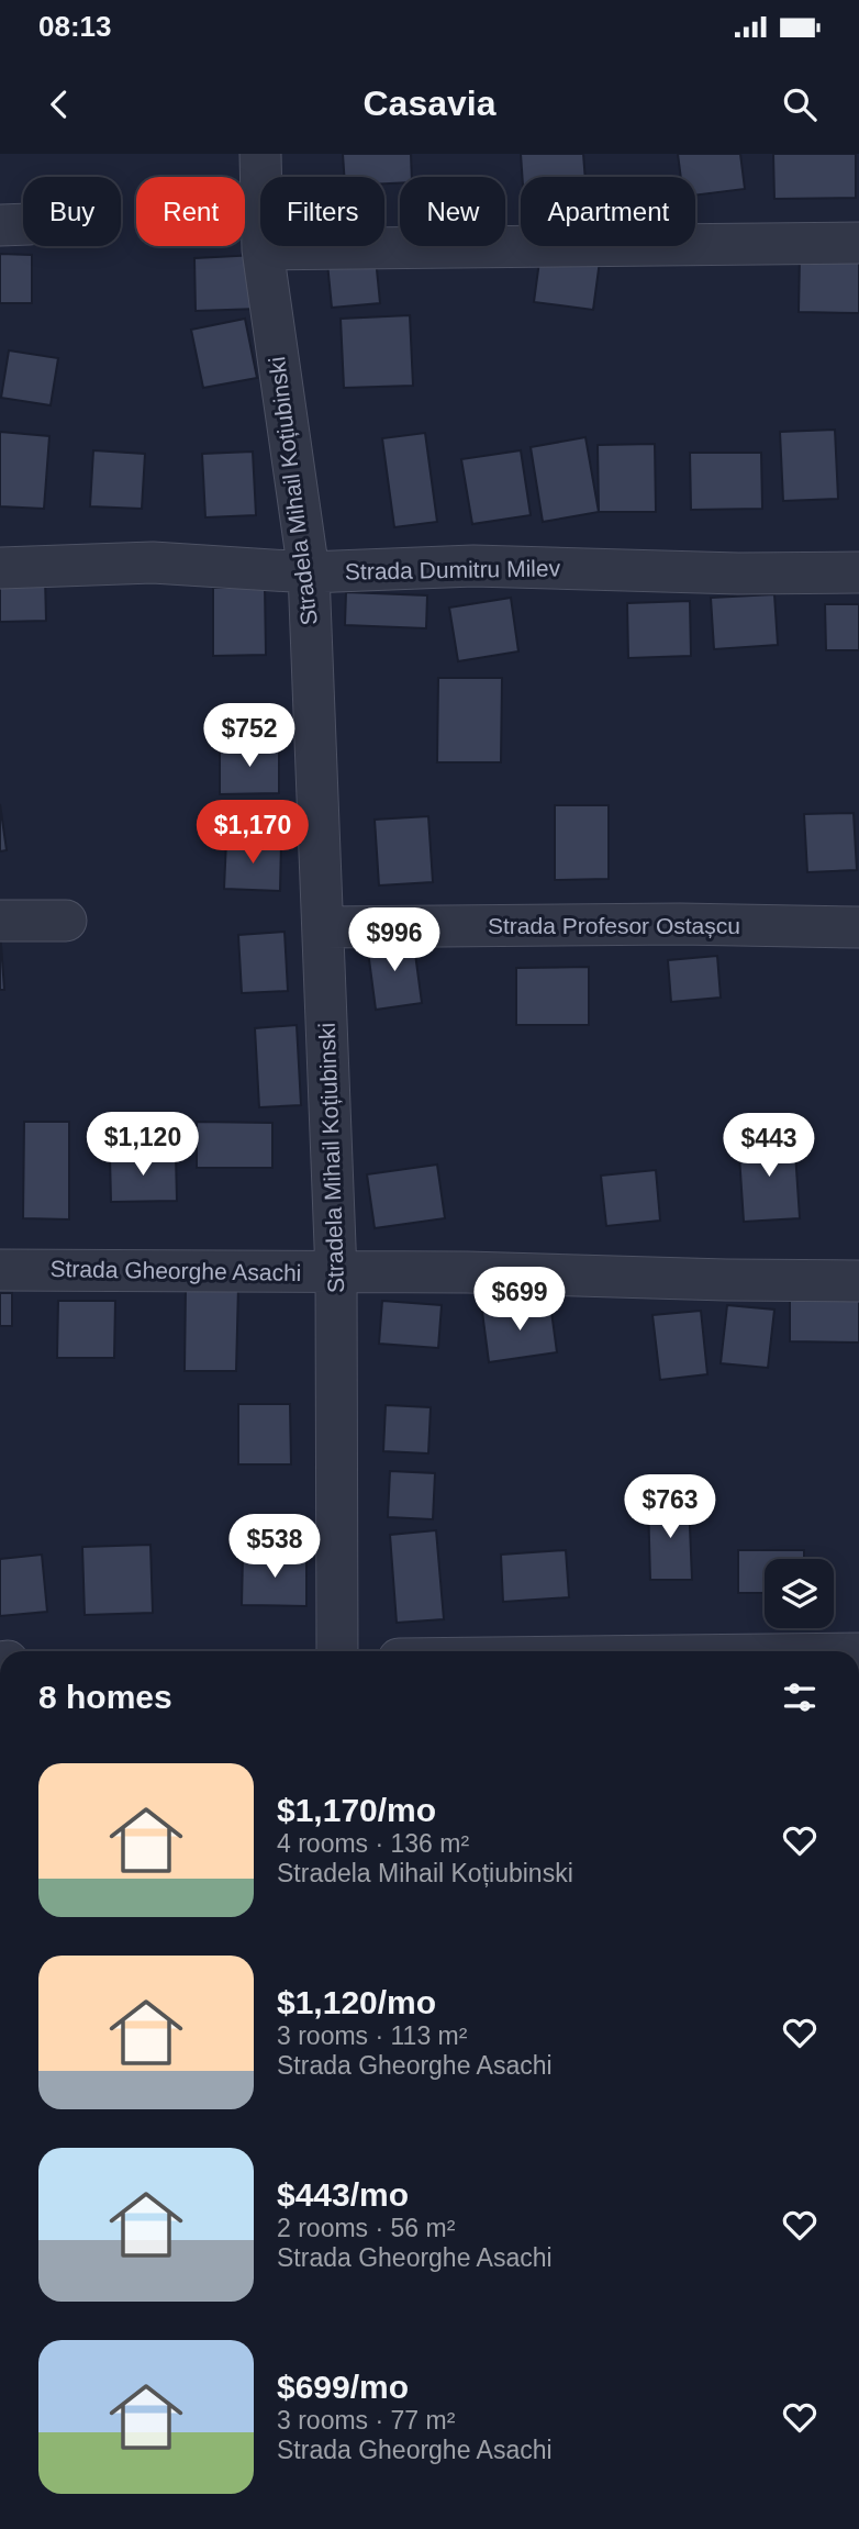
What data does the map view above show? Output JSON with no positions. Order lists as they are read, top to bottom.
{
  "streets": {
    "street": [
      "Stradela Mihail Koțiubinski",
      "Strada Dumitru Milev",
      "Strada Profesor Ostașcu",
      "Strada Gheorghe Asachi"
    ]
  },
  "crossings": [
    ["Stradela Mihail Koțiubinski", "Strada Dumitru Milev"],
    ["Stradela Mihail Koțiubinski", "Strada Profesor Ostașcu"],
    ["Stradela Mihail Koțiubinski", "Strada Gheorghe Asachi"]
  ],
  "page": {
    "status": "08:13",
    "header": "Casavia",
    "chip": [
      "Buy",
      "Rent",
      "Filters",
      "New",
      "Apartment"
    ],
    "price": [
      "$752",
      "$1,170",
      "$996",
      "$1,120",
      "$443",
      "$699",
      "$763",
      "$538"
    ],
    "heading": "8 homes",
    "list": [
      {
        "name": "$1,170/mo",
        "note": "4 rooms · 136 m² · Stradela Mihail Koțiubinski"
      },
      {
        "name": "$1,120/mo",
        "note": "3 rooms · 113 m² · Strada Gheorghe Asachi"
      },
      {
        "name": "$443/mo",
        "note": "2 rooms · 56 m² · Strada Gheorghe Asachi"
      },
      {
        "name": "$699/mo",
        "note": "3 rooms · 77 m² · Strada Gheorghe Asachi"
      }
    ]
  }
}
